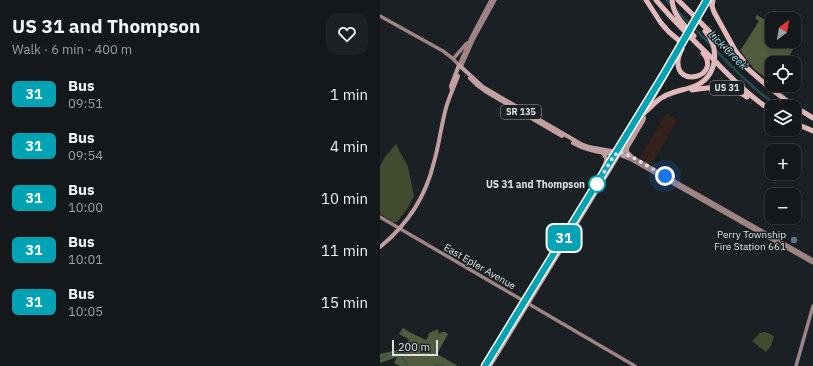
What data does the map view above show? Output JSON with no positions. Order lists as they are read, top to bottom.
{
  "streets": {
    "highway": ["US 31"],
    "main road": ["SR 135", "East Epler Avenue"]
  },
  "crossings": [
    ["US 31", "SR 135"],
    ["US 31", "East Epler Avenue"]
  ],
  "water": ["Lick Creek"],
  "places": ["US 31 and Thompson", "Perry Township Fire Station 661"],
  "lines": ["bus line 31"],
  "scale_bar": "200 m",
  "north": "top right",
  "page": {
    "heading": ["US 31 and Thompson", "Walk · 6 min · 400 m"],
    "on_map": "31",
    "map_buttons": ["+", "−"],
    "list": [
      {
        "mark": "31",
        "name": "Bus",
        "note": "09:51",
        "value": "1 min"
      },
      {
        "mark": "31",
        "name": "Bus",
        "note": "09:54",
        "value": "4 min"
      },
      {
        "mark": "31",
        "name": "Bus",
        "note": "10:00",
        "value": "10 min"
      },
      {
        "mark": "31",
        "name": "Bus",
        "note": "10:01",
        "value": "11 min"
      },
      {
        "mark": "31",
        "name": "Bus",
        "note": "10:05",
        "value": "15 min"
      }
    ],
    "scale": "200 m"
  }
}
